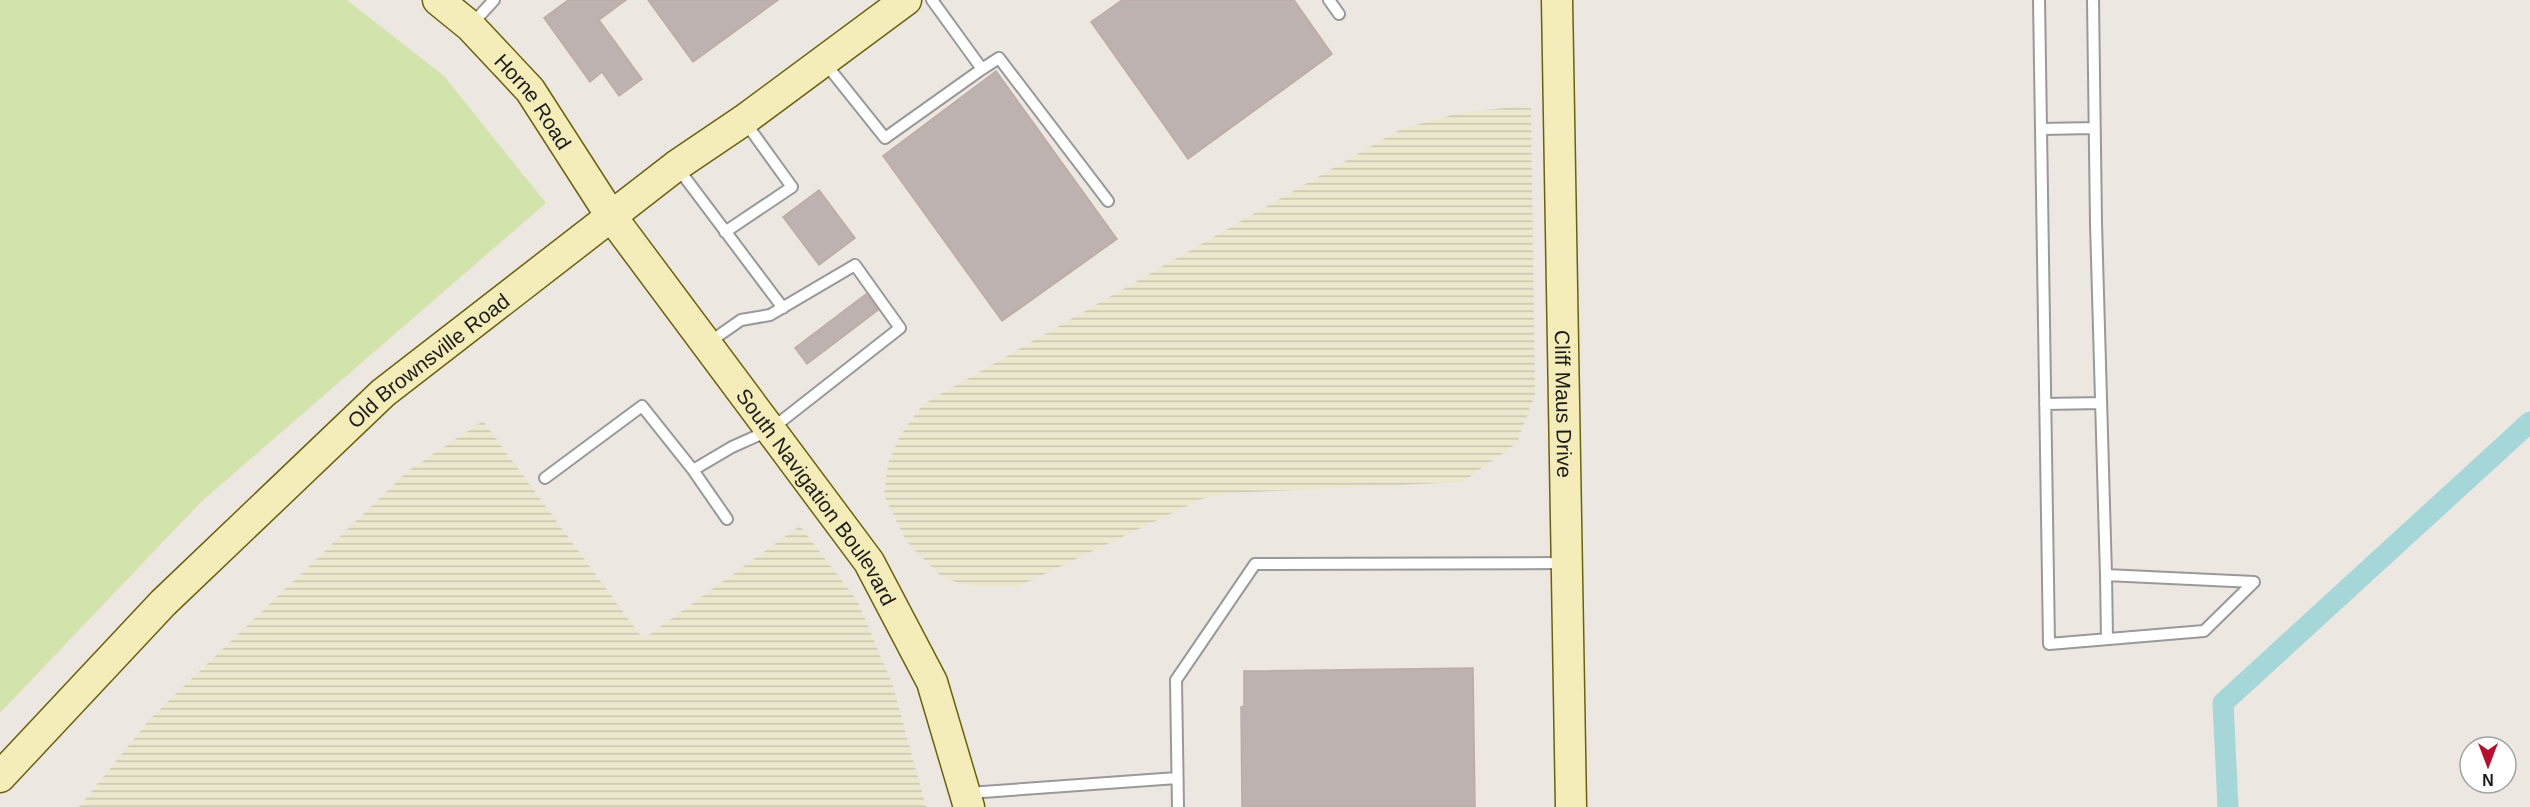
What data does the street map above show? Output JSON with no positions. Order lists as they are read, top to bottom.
{
  "streets": {
    "street": [
      "Horne Road",
      "Old Brownsville Road",
      "Cliff Maus Drive",
      "South Navigation Boulevard"
    ]
  },
  "crossings": [
    ["Horne Road", "Old Brownsville Road"],
    ["Horne Road", "South Navigation Boulevard"],
    ["Old Brownsville Road", "South Navigation Boulevard"]
  ],
  "north": "bottom"
}
